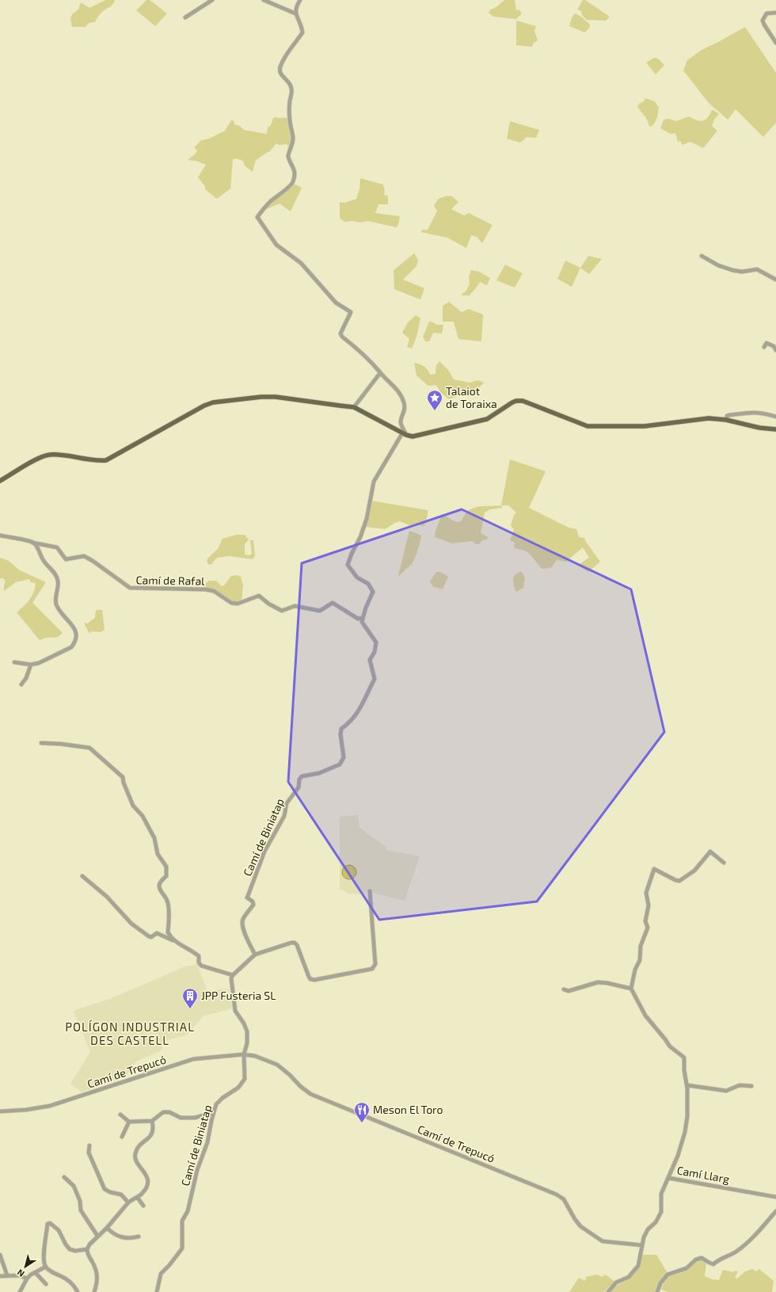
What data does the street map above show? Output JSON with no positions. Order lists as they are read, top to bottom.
{
  "streets": {
    "street": [
      "Camí de Rafal",
      "Camí de Biniatap",
      "Camí de Trepucó",
      "Camí Llarg"
    ]
  },
  "crossings": [
    ["Camí de Rafal", "Camí de Biniatap"],
    ["Camí de Biniatap", "Camí de Trepucó"],
    ["Camí de Trepucó", "Camí Llarg"]
  ],
  "districts": ["POLÍGON INDUSTRIAL DES CASTELL"],
  "places": {
    "place": ["Talaiot de Toraixa"],
    "building": ["JPP Fusteria SL"],
    "restaurant": ["Meson El Toro"]
  },
  "north": "bottom left"
}
